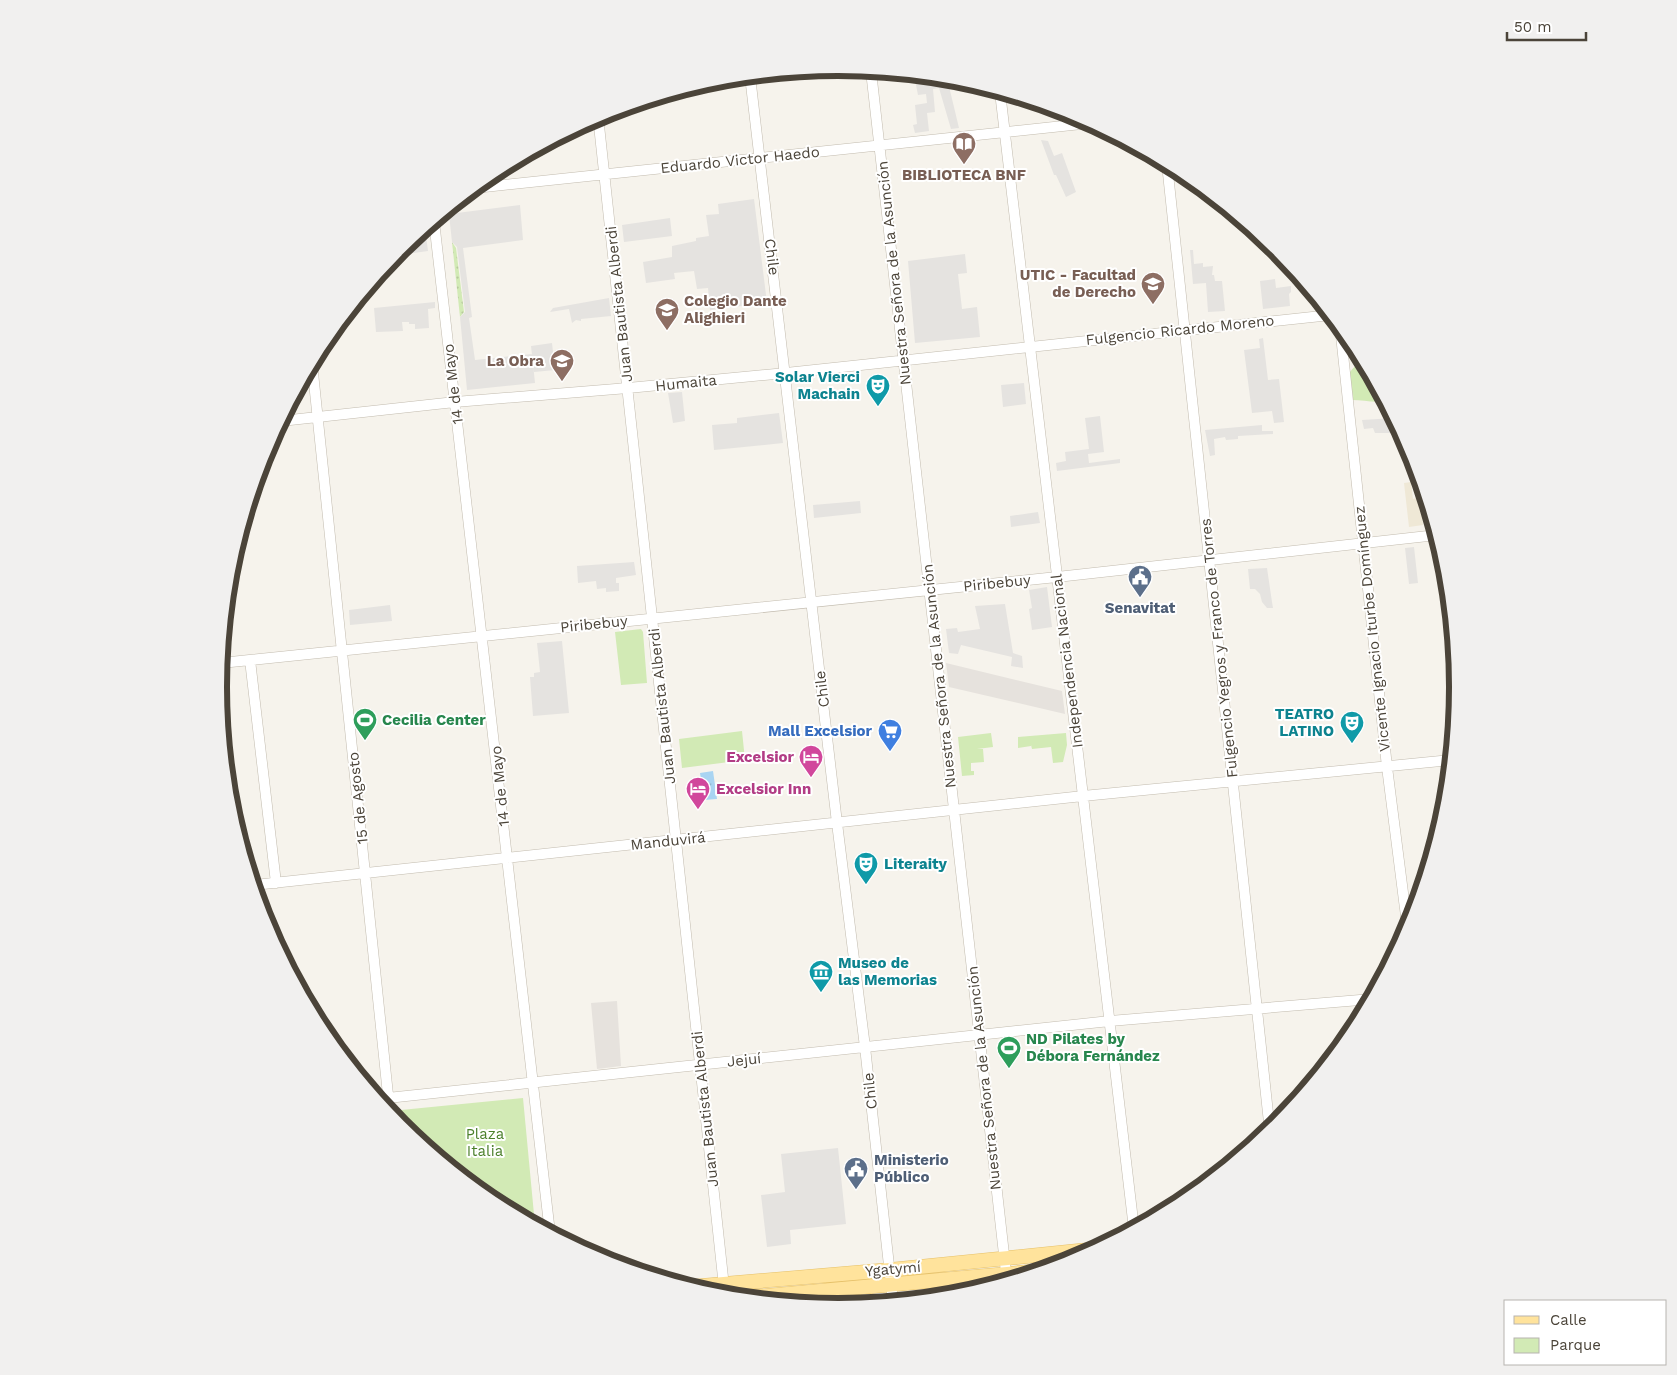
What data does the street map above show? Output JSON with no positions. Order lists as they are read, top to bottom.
{
  "streets": {
    "main road": ["Ygatymí"],
    "street": [
      "Eduardo Victor Haedo",
      "Chile",
      "Nuestra Señora de la Asunción",
      "Juan Bautista Alberdi",
      "Fulgencio Ricardo Moreno",
      "Humaita",
      "14 de Mayo",
      "Piribebuy",
      "Vicente Ignacio Iturbe Domínguez",
      "Fulgencio Yegros y Franco de Torres",
      "Independencia Nacional",
      "15 de Agosto",
      "Manduvirá",
      "Jejuí"
    ]
  },
  "crossings": [
    ["Eduardo Victor Haedo", "Chile"],
    ["Eduardo Victor Haedo", "Nuestra Señora de la Asunción"],
    ["Eduardo Victor Haedo", "Juan Bautista Alberdi"],
    ["Eduardo Victor Haedo", "Independencia Nacional"],
    ["Chile", "Humaita"],
    ["Chile", "Piribebuy"],
    ["Chile", "Manduvirá"],
    ["Chile", "Jejuí"],
    ["Chile", "Ygatymí"],
    ["Nuestra Señora de la Asunción", "Humaita"],
    ["Nuestra Señora de la Asunción", "Piribebuy"],
    ["Nuestra Señora de la Asunción", "Manduvirá"],
    ["Nuestra Señora de la Asunción", "Jejuí"],
    ["Nuestra Señora de la Asunción", "Ygatymí"],
    ["Juan Bautista Alberdi", "Humaita"],
    ["Juan Bautista Alberdi", "Piribebuy"],
    ["Juan Bautista Alberdi", "Manduvirá"],
    ["Juan Bautista Alberdi", "Jejuí"],
    ["Fulgencio Ricardo Moreno", "Humaita"],
    ["Fulgencio Ricardo Moreno", "Fulgencio Yegros y Franco de Torres"],
    ["Fulgencio Ricardo Moreno", "Independencia Nacional"],
    ["Humaita", "14 de Mayo"],
    ["Humaita", "Independencia Nacional"],
    ["Humaita", "15 de Agosto"],
    ["14 de Mayo", "Piribebuy"],
    ["14 de Mayo", "Manduvirá"],
    ["14 de Mayo", "Jejuí"],
    ["Piribebuy", "Vicente Ignacio Iturbe Domínguez"],
    ["Piribebuy", "Fulgencio Yegros y Franco de Torres"],
    ["Piribebuy", "Independencia Nacional"],
    ["Piribebuy", "15 de Agosto"],
    ["Vicente Ignacio Iturbe Domínguez", "Manduvirá"],
    ["Fulgencio Yegros y Franco de Torres", "Manduvirá"],
    ["Fulgencio Yegros y Franco de Torres", "Jejuí"],
    ["Independencia Nacional", "Manduvirá"],
    ["Independencia Nacional", "Jejuí"],
    ["15 de Agosto", "Manduvirá"]
  ],
  "parks": ["Plaza Italia"],
  "places": {
    "library": ["BIBLIOTECA BNF"],
    "school or university": ["UTIC - Facultad de Derecho", "Colegio Dante Alighieri", "La Obra"],
    "theatre": ["Solar Vierci Machain", "TEATRO LATINO", "Literaity"],
    "public building": ["Senavitat", "Ministerio Público"],
    "sports": ["Cecilia Center", "ND Pilates by Débora Fernández"],
    "supermarket": ["Mall Excelsior"],
    "hotel": ["Excelsior", "Excelsior Inn"],
    "museum": ["Museo de las Memorias"]
  },
  "legend": ["Calle", "Parque"],
  "scale_bar": "50 m"
}
